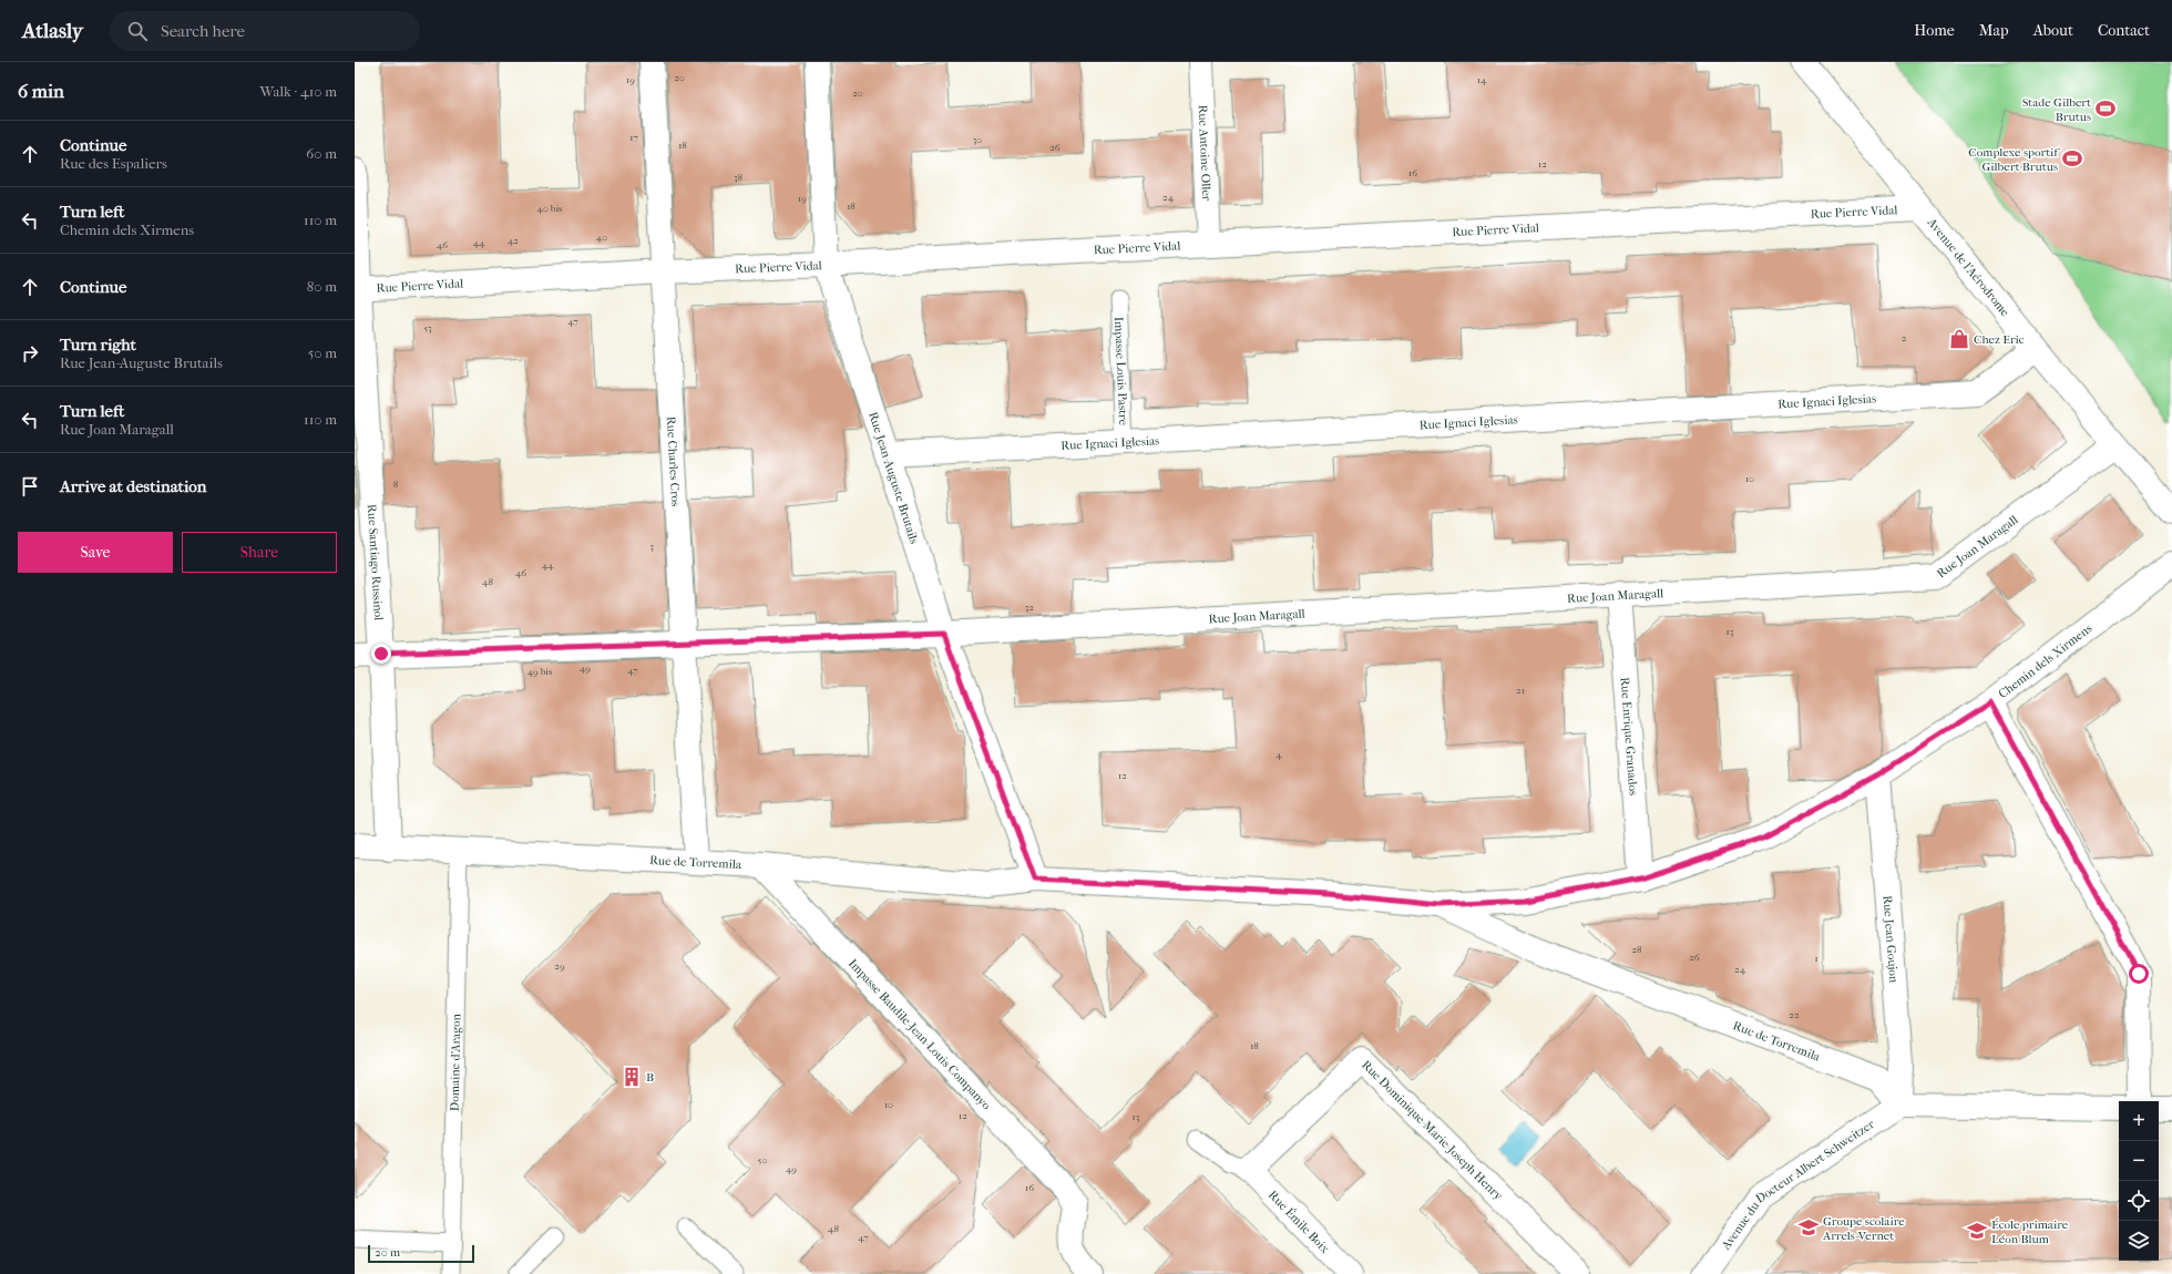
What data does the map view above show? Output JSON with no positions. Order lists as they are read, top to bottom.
{
  "streets": {
    "street": [
      "Rue Antoine Oller",
      "Rue Pierre Vidal",
      "Avenue de l'Aérodrome",
      "Rue Ignaci Iglesias",
      "Rue Charles Cros",
      "Rue Jean-Auguste Brutails",
      "Rue Joan Maragall",
      "Rue Santiago Russinol",
      "Chemin dels Xirmens",
      "Rue Enrique Granados",
      "Rue de Torremila",
      "Rue Jean Goujon",
      "Impasse Baudile-Jean-Louis Companyo",
      "Rue Dominique-Marie-Joseph Henry",
      "Avenue du Docteur Albert Schweitzer",
      "Rue Émile Boix"
    ],
    "lane": ["Impasse Louis Pastre", "Domaine d'Aragon"]
  },
  "crossings": [
    ["Rue Antoine Oller", "Rue Pierre Vidal"],
    ["Rue Pierre Vidal", "Avenue de l'Aérodrome"],
    ["Rue Pierre Vidal", "Rue Charles Cros"],
    ["Rue Pierre Vidal", "Rue Jean-Auguste Brutails"],
    ["Rue Pierre Vidal", "Rue Santiago Russinol"],
    ["Avenue de l'Aérodrome", "Rue Ignaci Iglesias"],
    ["Avenue de l'Aérodrome", "Rue Joan Maragall"],
    ["Impasse Louis Pastre", "Rue Ignaci Iglesias"],
    ["Rue Ignaci Iglesias", "Rue Jean-Auguste Brutails"],
    ["Rue Charles Cros", "Rue Joan Maragall"],
    ["Rue Charles Cros", "Rue de Torremila"],
    ["Rue Jean-Auguste Brutails", "Rue Joan Maragall"],
    ["Rue Jean-Auguste Brutails", "Rue de Torremila"],
    ["Rue Joan Maragall", "Rue Santiago Russinol"],
    ["Rue Joan Maragall", "Rue Enrique Granados"],
    ["Rue Santiago Russinol", "Rue de Torremila"],
    ["Chemin dels Xirmens", "Rue Enrique Granados"],
    ["Chemin dels Xirmens", "Rue de Torremila"],
    ["Chemin dels Xirmens", "Rue Jean Goujon"],
    ["Rue de Torremila", "Rue Jean Goujon"],
    ["Rue de Torremila", "Impasse Baudile-Jean-Louis Companyo"],
    ["Rue de Torremila", "Domaine d'Aragon"],
    ["Rue de Torremila", "Avenue du Docteur Albert Schweitzer"],
    ["Rue Jean Goujon", "Avenue du Docteur Albert Schweitzer"],
    ["Rue Dominique-Marie-Joseph Henry", "Rue Émile Boix"]
  ],
  "places": {
    "sports": ["Stade Gilbert Brutus", "Complexe sportif Gilbert Brutus"],
    "shop": ["Chez Eric"],
    "building": ["B"],
    "school or university": ["Groupe scolaire Arrels-Vernet", "École primaire Léon Blum"]
  },
  "house_numbers": [
    "20",
    "19",
    "14",
    "20",
    "17",
    "30",
    "18",
    "26",
    "12",
    "16",
    "38",
    "24",
    "19",
    "18",
    "40 bis",
    "40",
    "42",
    "44",
    "46",
    "47",
    "53",
    "2",
    "10",
    "8",
    "3",
    "44",
    "46",
    "48",
    "32",
    "13",
    "49",
    "47",
    "49 bis",
    "21",
    "4",
    "12",
    "28",
    "26",
    "1",
    "29",
    "24",
    "22",
    "18",
    "10",
    "12",
    "13",
    "50",
    "49",
    "16",
    "48",
    "47"
  ],
  "scale_bar": "20 m",
  "page": {
    "header": "Atlasly",
    "search": "Search here",
    "nav": [
      "Home",
      "Map",
      "About",
      "Contact"
    ],
    "heading": ["6 min", "Walk · 410 m"],
    "list": [
      ["Continue", "Rue des Espaliers", "60 m"],
      ["Turn left", "Chemin dels Xirmens", "110 m"],
      ["Continue", "80 m"],
      ["Turn right", "Rue Jean-Auguste Brutails", "50 m"],
      ["Turn left", "Rue Joan Maragall", "110 m"],
      "Arrive at destination"
    ],
    "buttons": ["Save", "Share"],
    "map_buttons": ["+", "−"],
    "scale": "20 m"
  }
}
